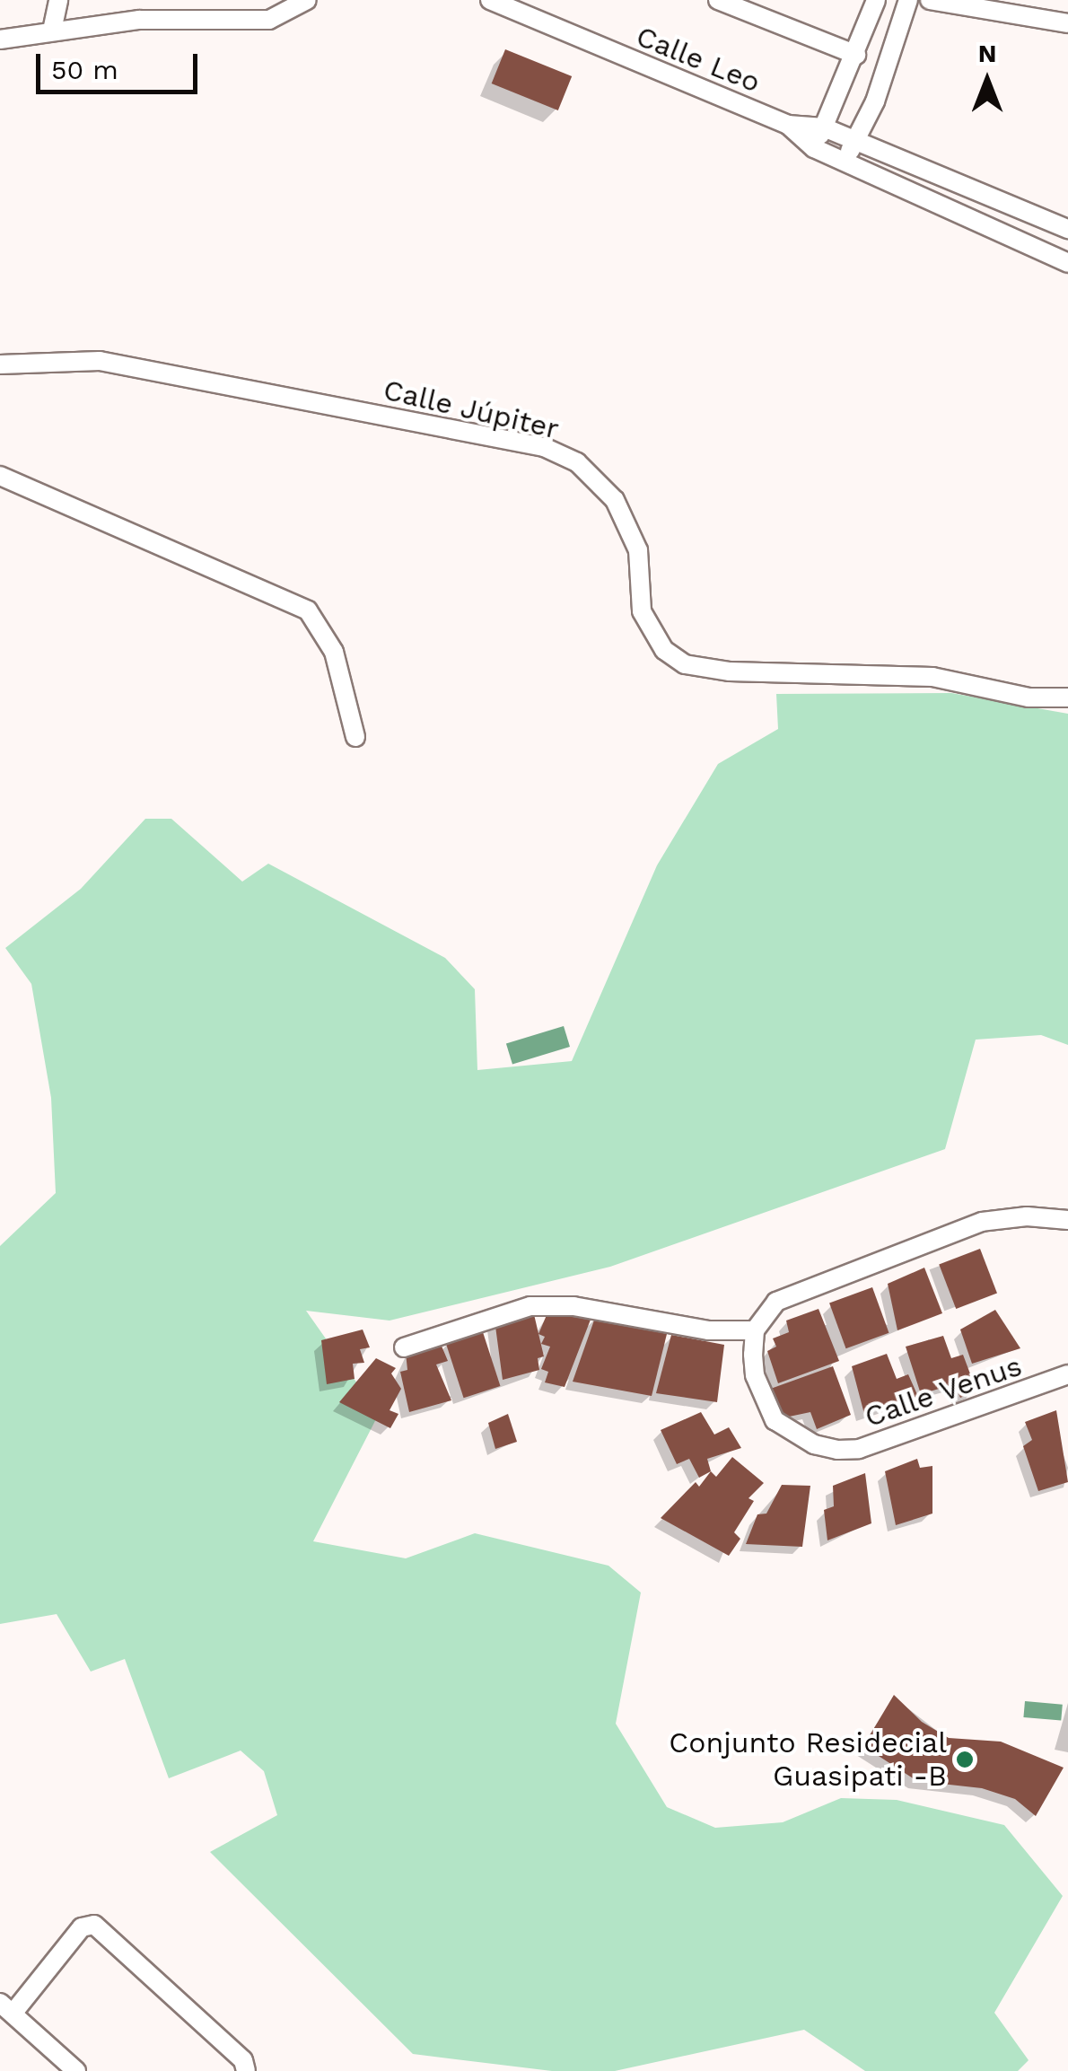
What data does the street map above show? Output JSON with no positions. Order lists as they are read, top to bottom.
{
  "streets": {
    "street": ["Calle Leo", "Calle Júpiter", "Calle Venus"]
  },
  "places": ["Conjunto Residecial Guasipati -B"],
  "scale_bar": "50 m",
  "north": "top"
}
